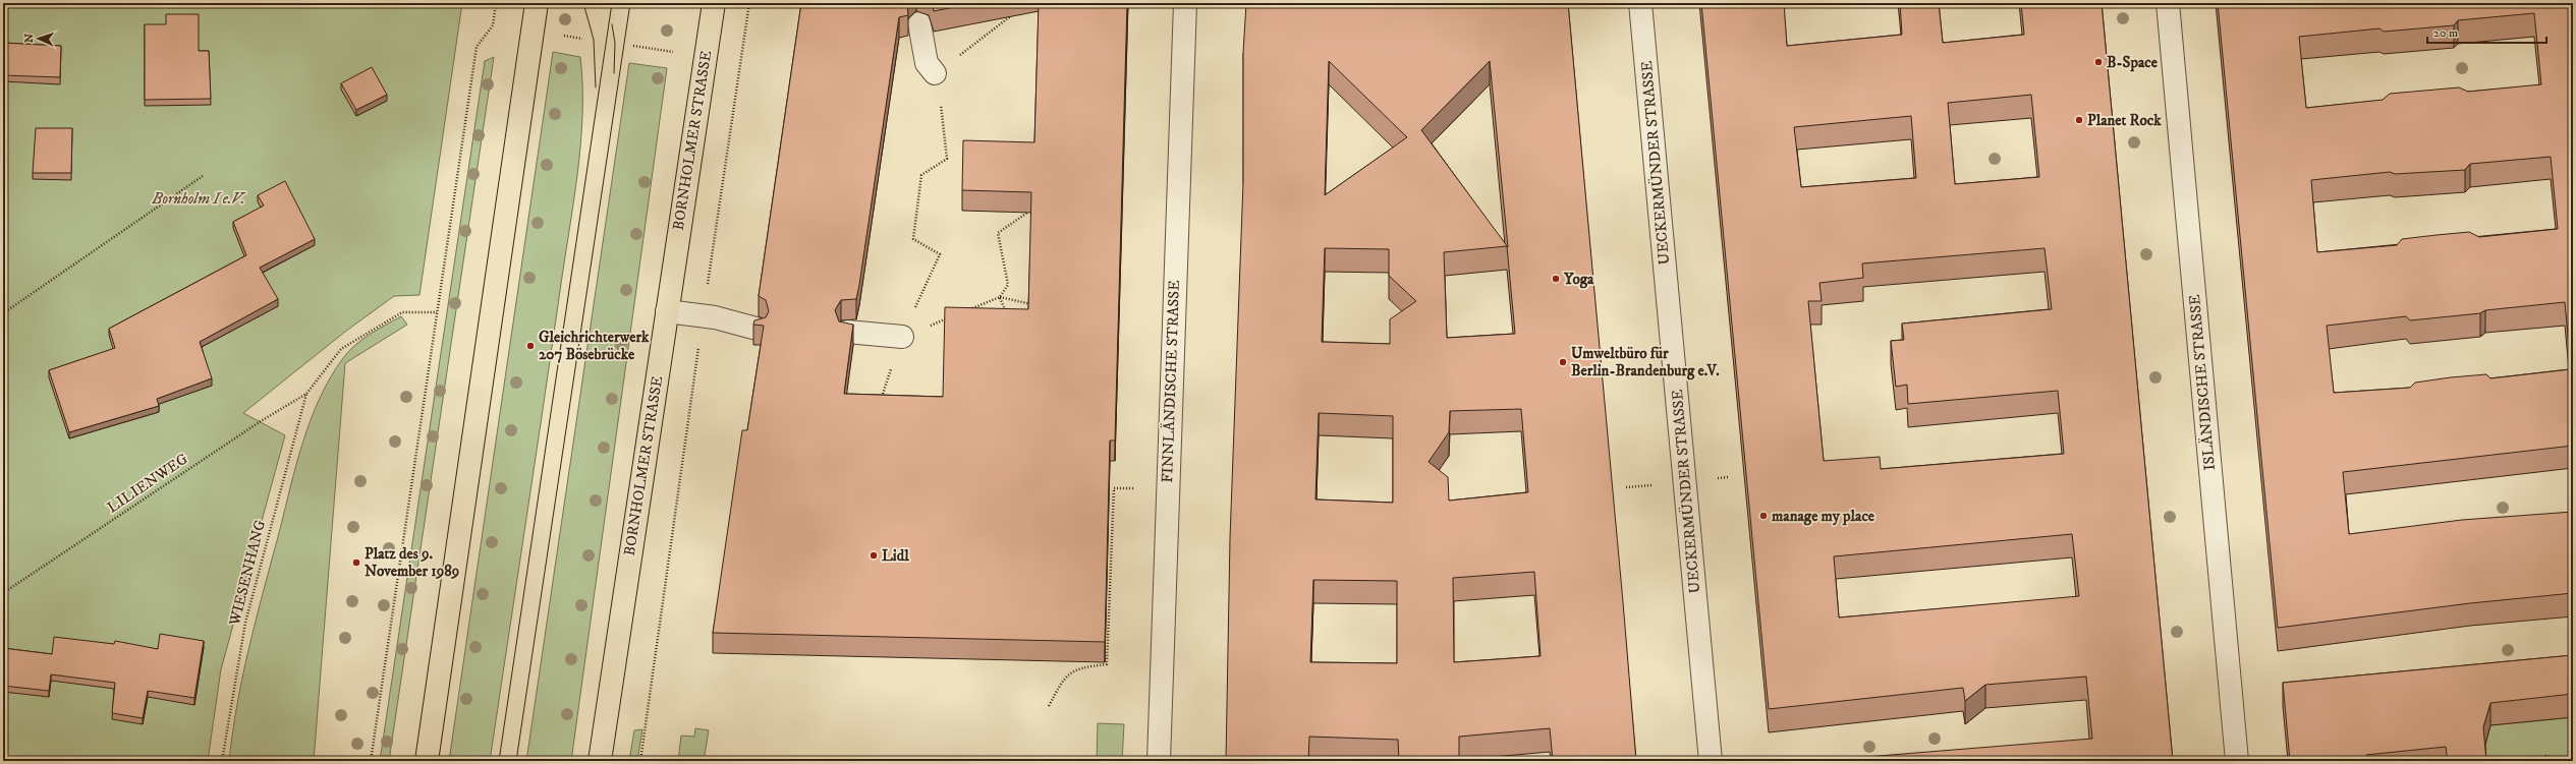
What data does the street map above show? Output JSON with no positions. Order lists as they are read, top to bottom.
{
  "streets": {
    "main road": ["BORNHOLMER STRASSE"],
    "street": ["UECKERMÜNDER STRASSE", "FINNLÄNDISCHE STRASSE", "ISLÄNDISCHE STRASSE"],
    "path": ["LILIENWEG", "WIESENHANG"]
  },
  "crossings": [
    ["LILIENWEG", "WIESENHANG"]
  ],
  "parks": ["Bornholm I e.V."],
  "places": [
    "B-Space",
    "Planet Rock",
    "Yoga",
    "Gleichrichterwerk 207 Bösebrücke",
    "Umweltbüro für Berlin-Brandenburg e.V.",
    "manage my place",
    "Lidl",
    "Platz des 9. November 1989"
  ],
  "scale_bar": "20 m",
  "north": "left"
}
